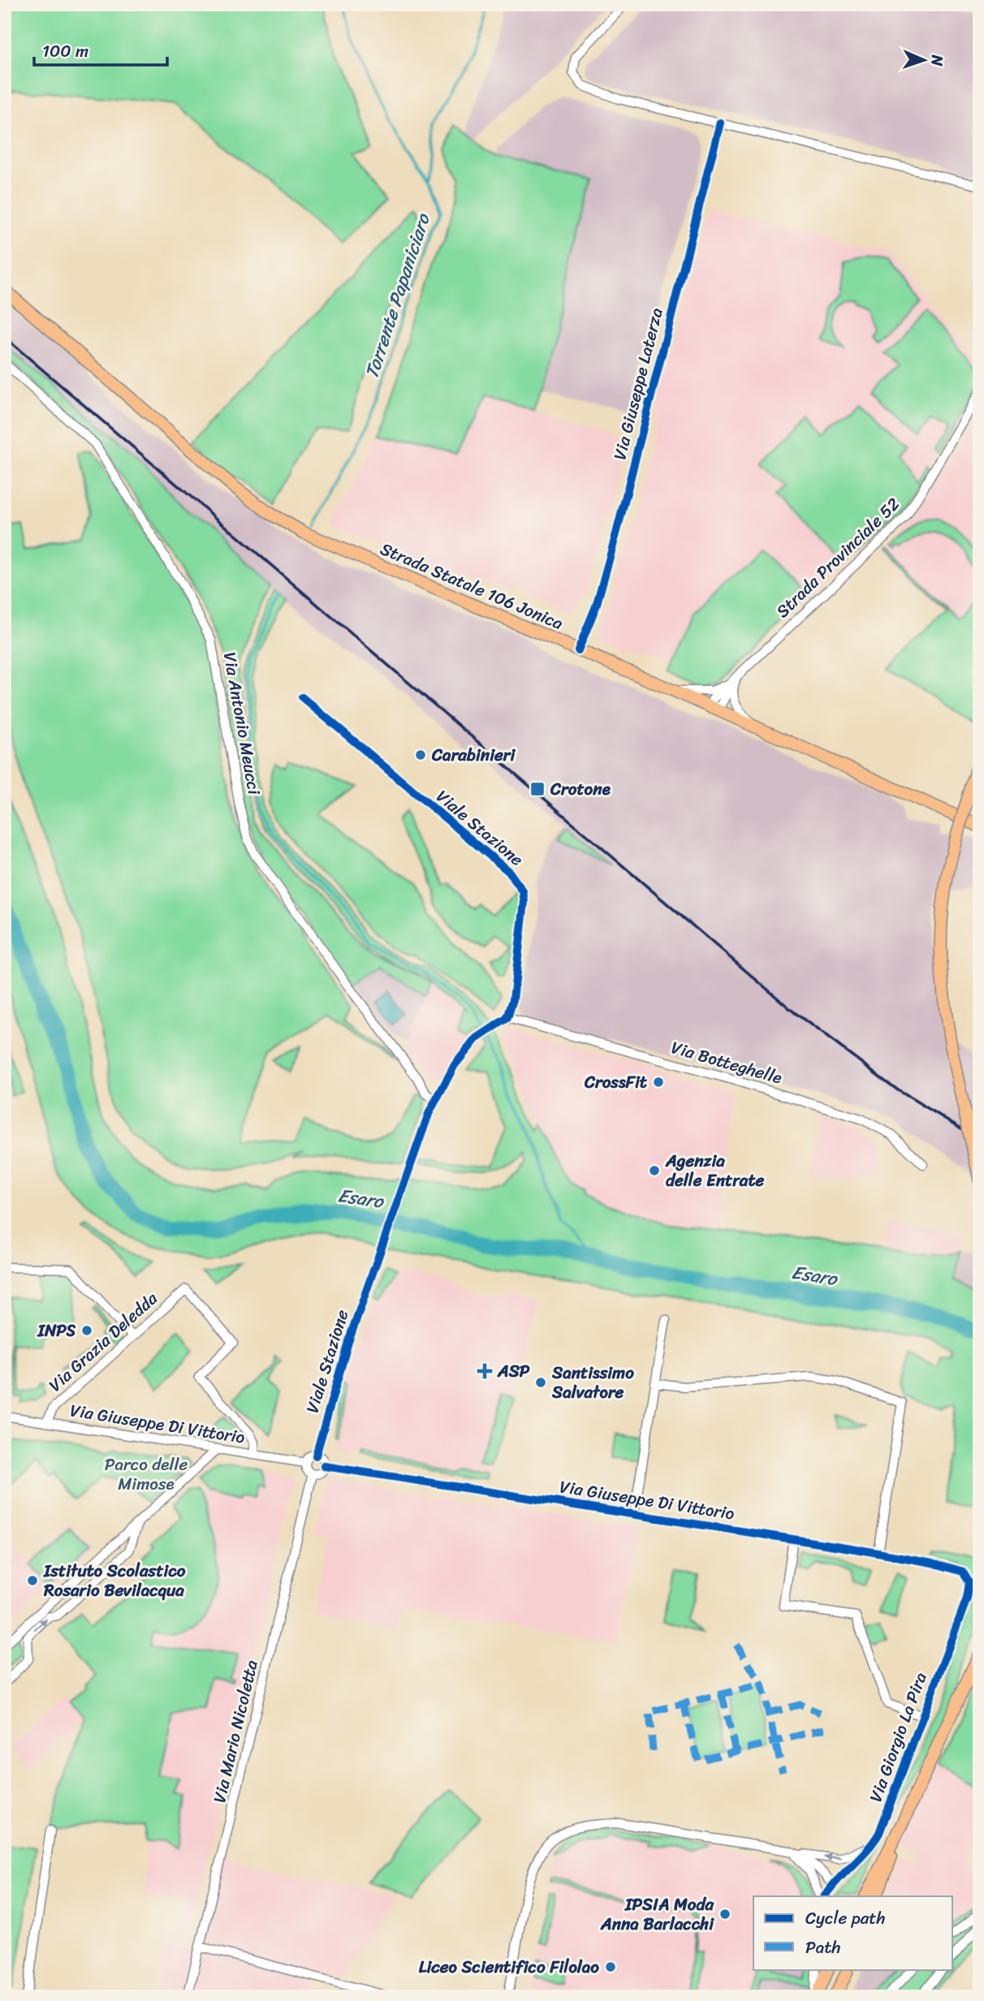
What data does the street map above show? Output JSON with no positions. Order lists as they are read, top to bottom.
{
  "streets": {
    "main road": ["Strada Statale 106 Jonica"],
    "street": [
      "Via Giuseppe Laterza",
      "Strada Provinciale 52",
      "Via Antonio Meucci",
      "Viale Stazione",
      "Via Botteghelle",
      "Via Grazia Deledda",
      "Via Giuseppe Di Vittorio",
      "Via Mario Nicoletta",
      "Via Giorgio La Pira"
    ]
  },
  "crossings": [
    ["Via Giuseppe Laterza", "Strada Statale 106 Jonica"],
    ["Via Antonio Meucci", "Viale Stazione"],
    ["Viale Stazione", "Via Botteghelle"],
    ["Viale Stazione", "Via Giuseppe Di Vittorio"],
    ["Viale Stazione", "Via Mario Nicoletta"],
    ["Via Grazia Deledda", "Via Giuseppe Di Vittorio"],
    ["Via Giuseppe Di Vittorio", "Via Mario Nicoletta"],
    ["Via Giuseppe Di Vittorio", "Via Giorgio La Pira"]
  ],
  "water": ["Torrente Papaniciaro", "Esaro"],
  "parks": ["Parco delle Mimose"],
  "places": {
    "other": [
      "Carabinieri",
      "CrossFit",
      "Agenzia delle Entrate",
      "INPS",
      "Santissimo Salvatore",
      "Istituto Scolastico Rosario Bevilacqua",
      "IPSIA Moda Anna Barlacchi",
      "Liceo Scientifico Filolao"
    ],
    "transit": ["Crotone"],
    "health": ["ASP"]
  },
  "legend": ["Cycle path", "Path"],
  "scale_bar": "100 m",
  "north": "right"
}
